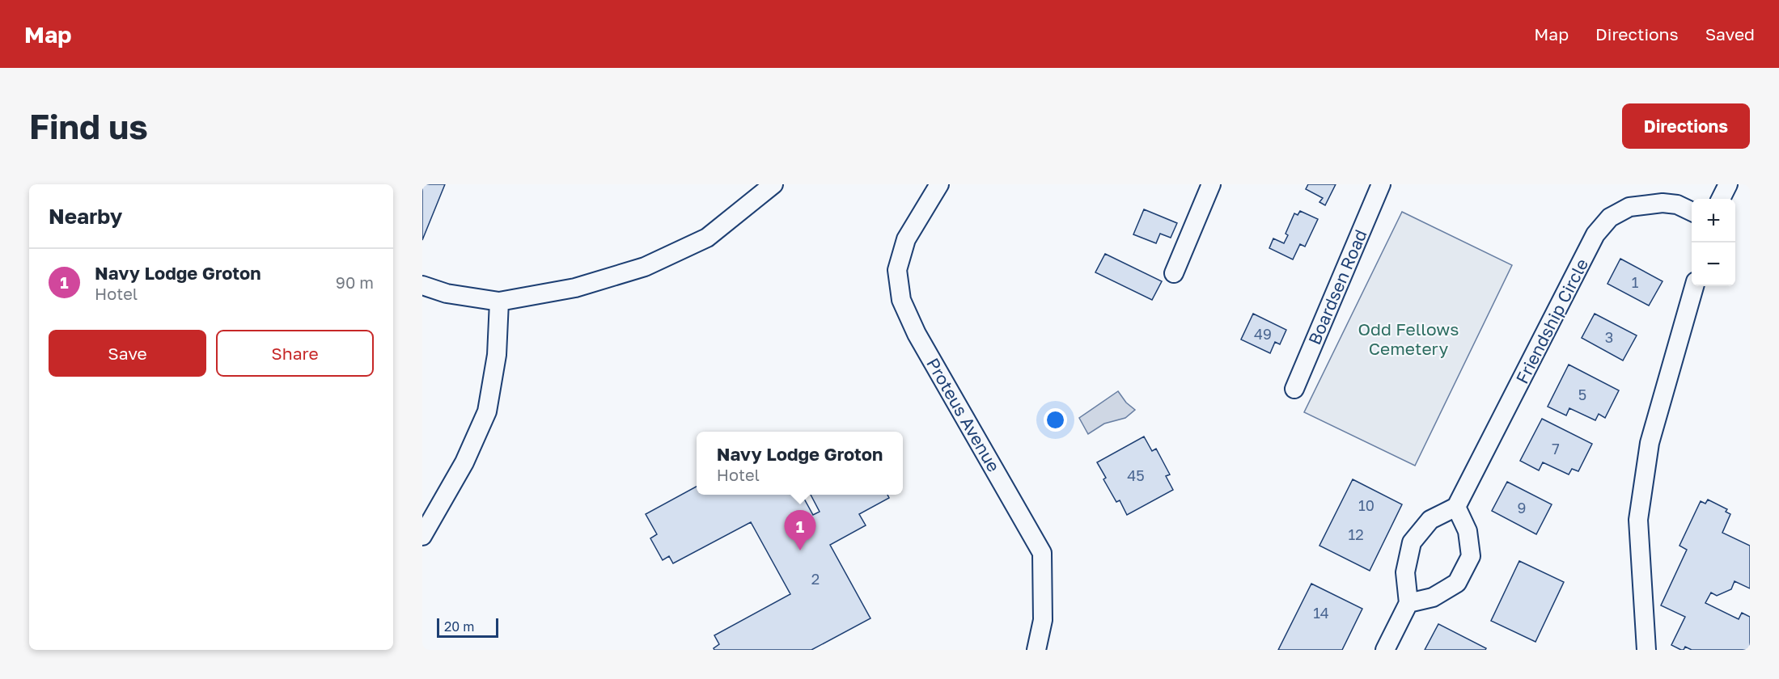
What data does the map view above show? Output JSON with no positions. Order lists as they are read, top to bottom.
{
  "streets": {
    "street": ["Boardsen Road", "Friendship Circle", "Proteus Avenue"]
  },
  "parks": ["Odd Fellows Cemetery"],
  "house_numbers": [
    "1",
    "49",
    "3",
    "5",
    "7",
    "45",
    "10",
    "9",
    "12",
    "2",
    "14"
  ],
  "scale_bar": "20 m",
  "page": {
    "header": "Map",
    "nav": ["Map", "Directions", "Saved"],
    "buttons": [
      "Directions",
      ["Save", "Share"]
    ],
    "title": "Find us",
    "heading": "Nearby",
    "map_buttons": ["+", "−"],
    "list": [
      {
        "mark": "1",
        "name": "Navy Lodge Groton",
        "note": "Hotel",
        "value": "90 m"
      }
    ],
    "popup": ["Navy Lodge Groton", "Hotel"],
    "pins": "1",
    "scale": "20 m"
  }
}
